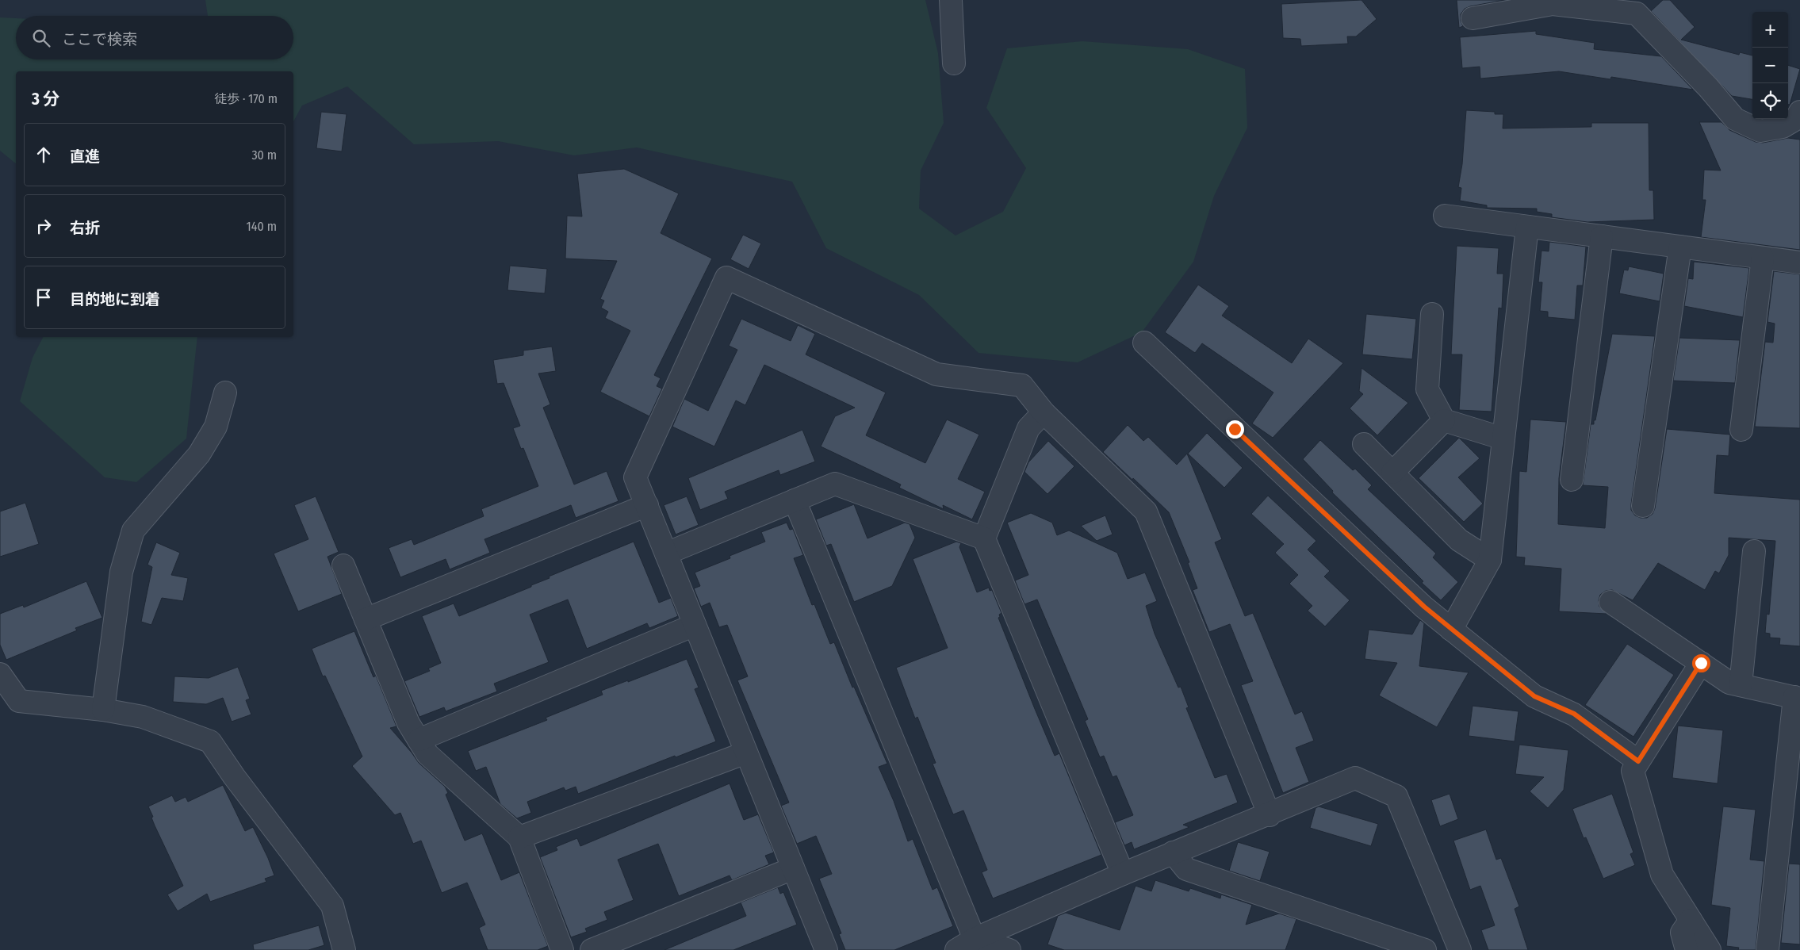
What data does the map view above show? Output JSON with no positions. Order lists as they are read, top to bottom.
{
  "page": {
    "map_buttons": ["+", "−"],
    "search": "ここで検索",
    "heading": ["3 分", "徒歩 · 170 m"],
    "list": [
      ["直進", "30 m"],
      ["右折", "140 m"],
      "目的地に到着"
    ]
  }
}
